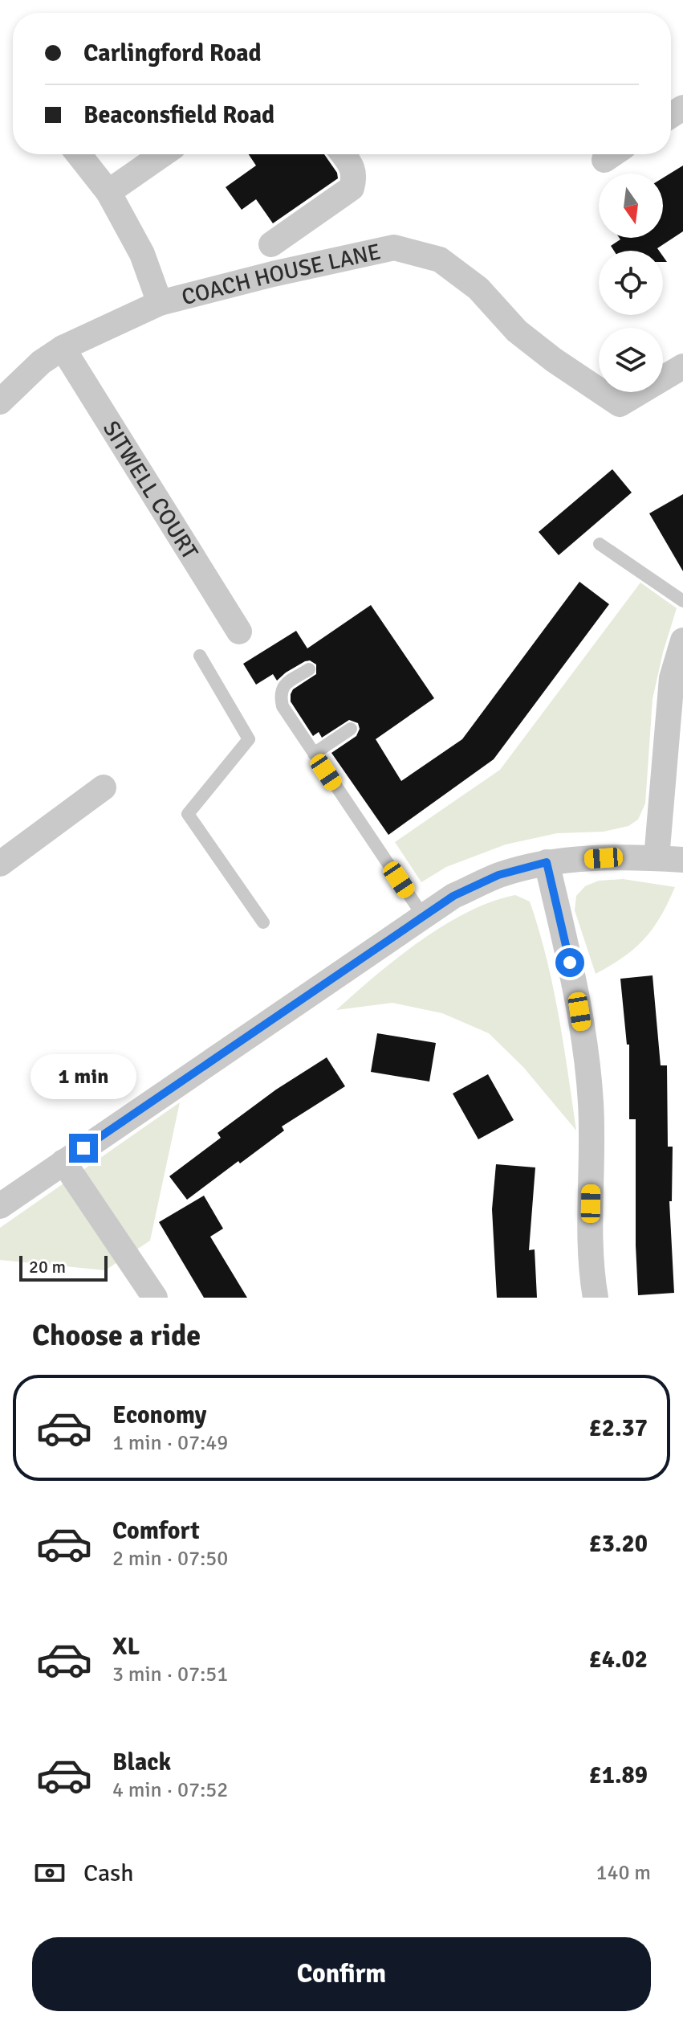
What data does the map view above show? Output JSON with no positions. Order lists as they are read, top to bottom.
{
  "streets": {
    "street": ["COACH HOUSE LANE", "SITWELL COURT"]
  },
  "crossings": [
    ["COACH HOUSE LANE", "SITWELL COURT"]
  ],
  "scale_bar": "20 m",
  "north": "bottom",
  "page": {
    "banner": ["Carlingford Road", "Beaconsfield Road"],
    "bubble": "1 min",
    "scale": "20 m",
    "heading": "Choose a ride",
    "list": [
      {
        "name": "Economy",
        "note": "1 min · 07:49",
        "value": "£2.37"
      },
      {
        "name": "Comfort",
        "note": "2 min · 07:50",
        "value": "£3.20"
      },
      {
        "name": "XL",
        "note": "3 min · 07:51",
        "value": "£4.02"
      },
      {
        "name": "Black",
        "note": "4 min · 07:52",
        "value": "£1.89"
      }
    ],
    "pay": ["Cash", "140 m"],
    "buttons": "Confirm"
  }
}
